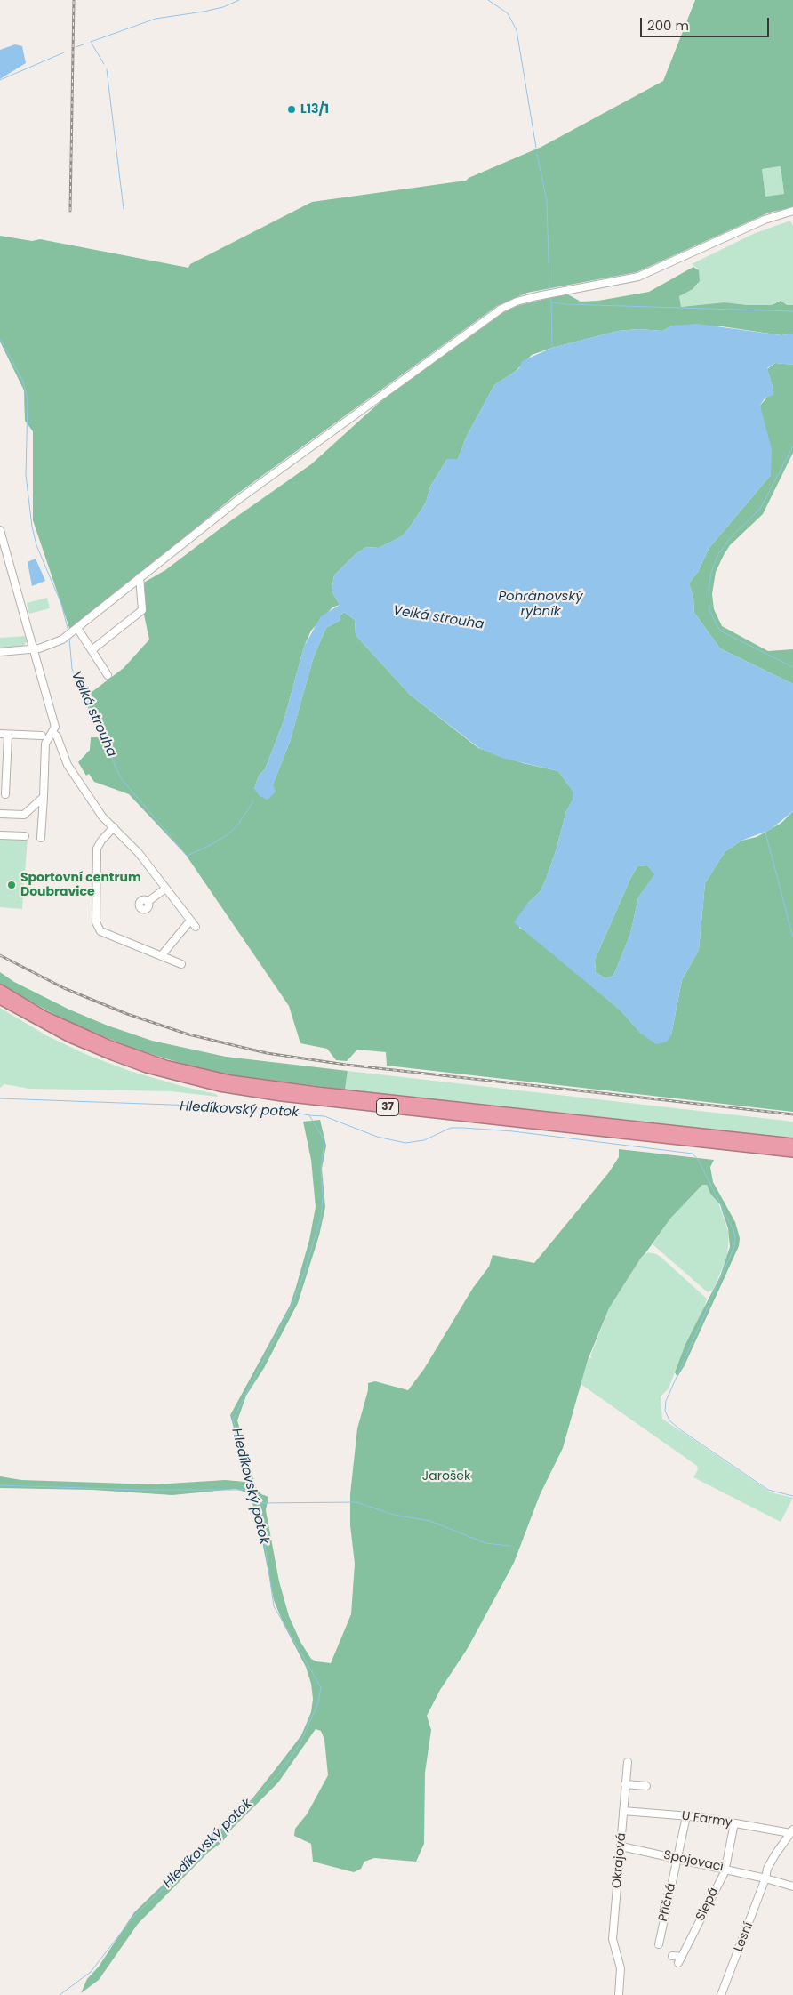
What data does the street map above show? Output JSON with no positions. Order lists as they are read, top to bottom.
{
  "streets": {
    "highway": ["37"],
    "street": [
      "U Farmy",
      "Okrajová",
      "Spojovací",
      "Příčná",
      "Slepá",
      "Lesní"
    ]
  },
  "crossings": [
    ["U Farmy", "Okrajová"],
    ["U Farmy", "Příčná"],
    ["U Farmy", "Slepá"],
    ["U Farmy", "Lesní"],
    ["Okrajová", "Spojovací"],
    ["Spojovací", "Příčná"],
    ["Spojovací", "Slepá"],
    ["Spojovací", "Lesní"]
  ],
  "water": ["Pohránovský rybník", "Velká strouha", "Hledíkovský potok"],
  "parks": ["Jarošek"],
  "places": ["L13/1", "Sportovní centrum Doubravice"],
  "scale_bar": "200 m"
}
